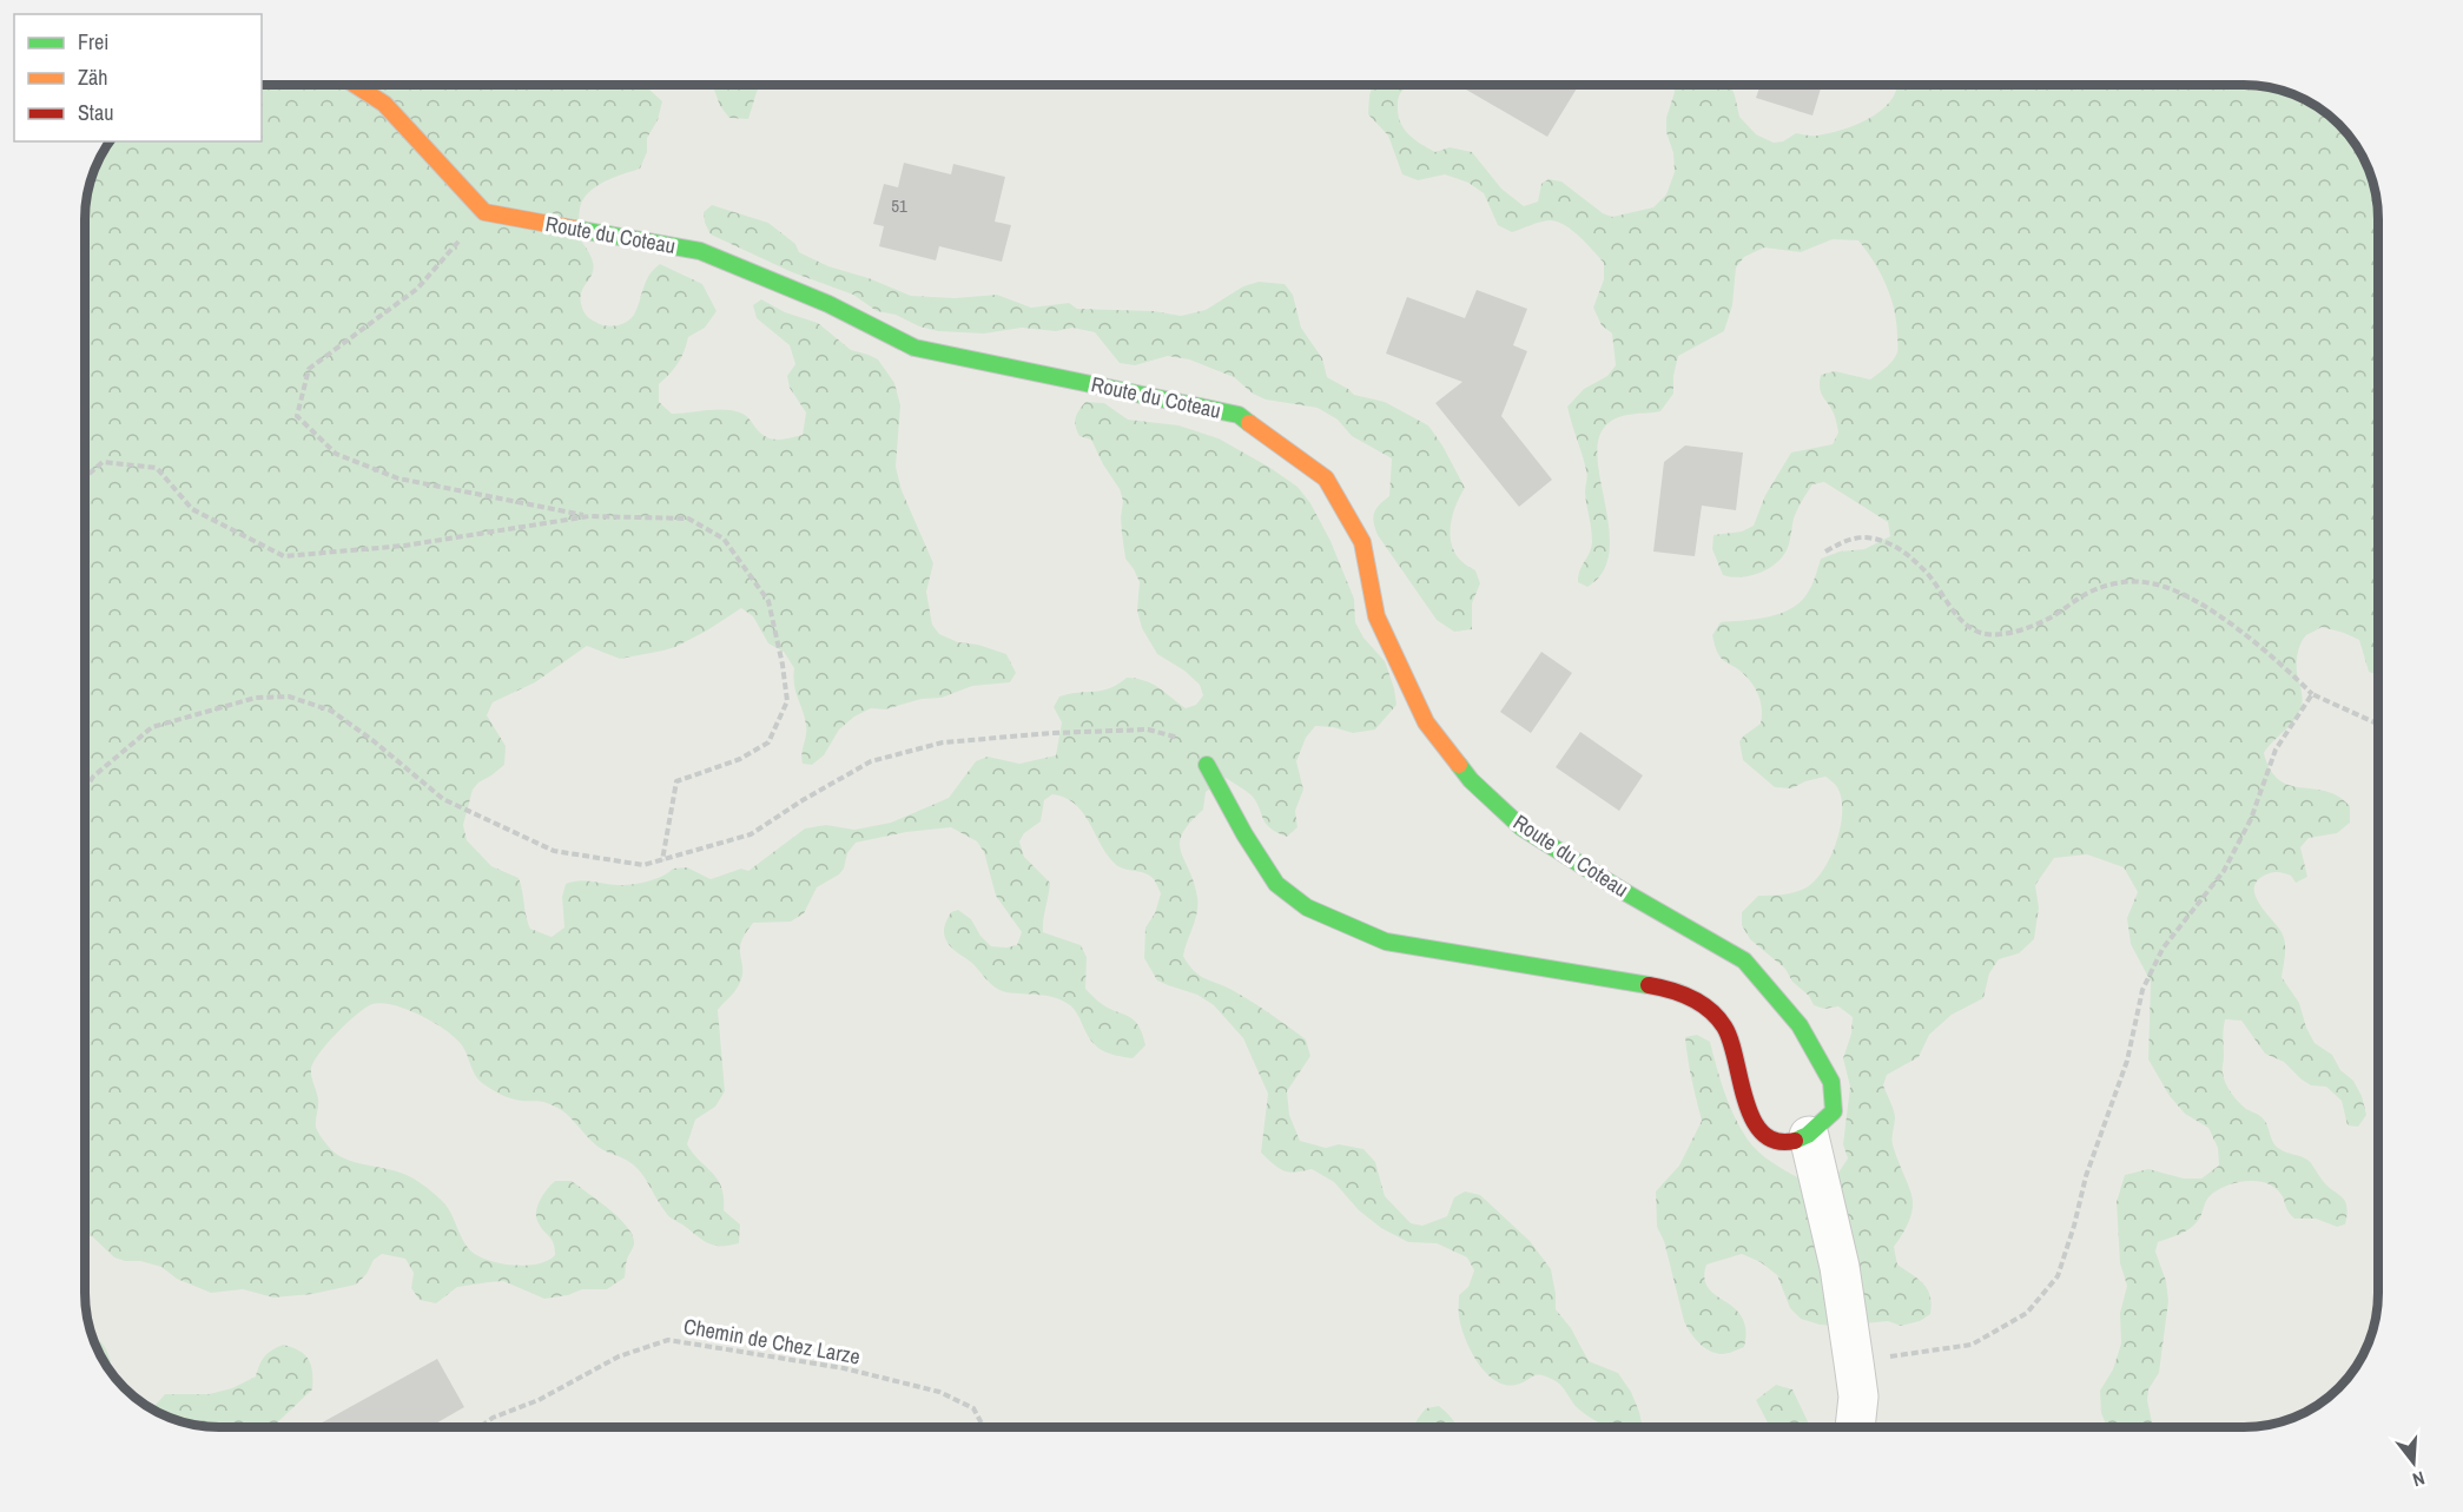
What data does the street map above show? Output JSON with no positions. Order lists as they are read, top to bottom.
{
  "streets": {
    "street": ["Route du Coteau"],
    "path": ["Chemin de Chez Larze"]
  },
  "house_numbers": ["51"],
  "legend": ["Frei", "Zäh", "Stau"],
  "north": "bottom"
}
